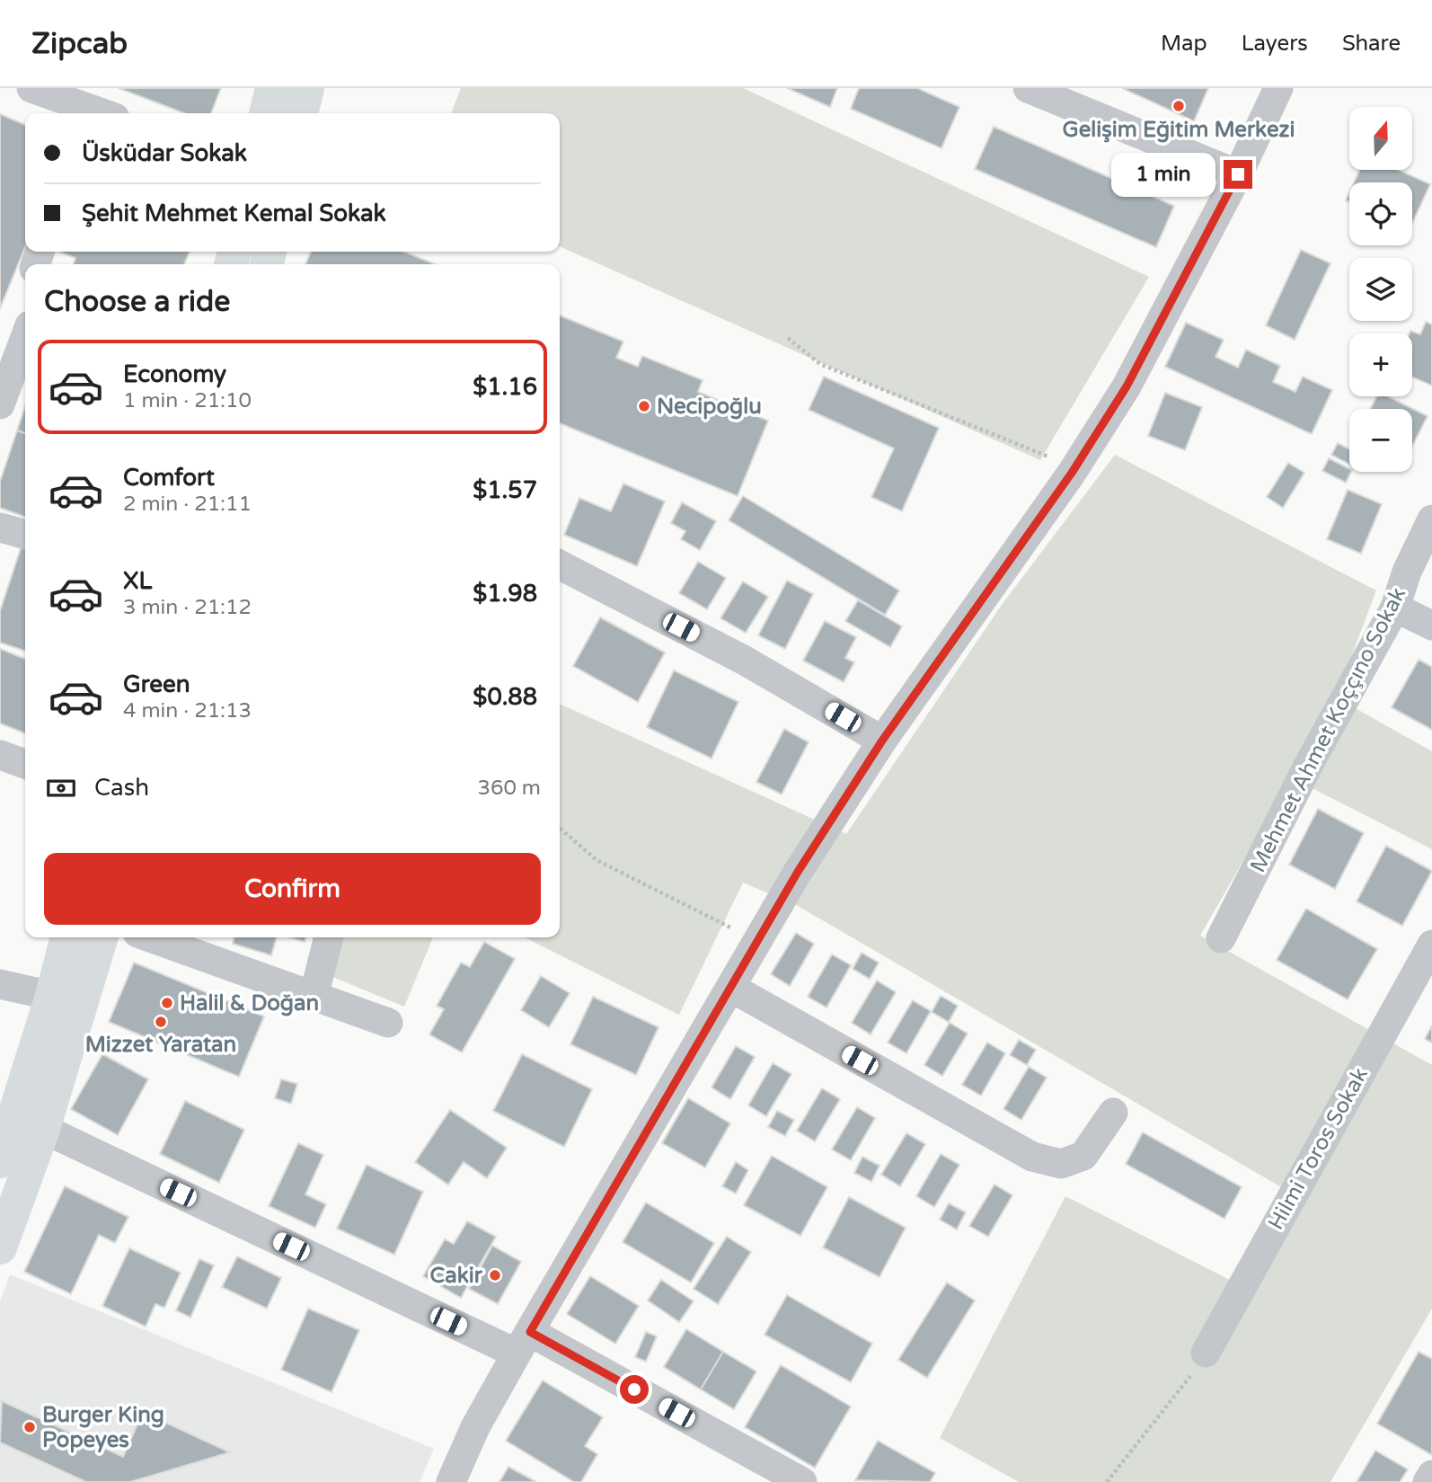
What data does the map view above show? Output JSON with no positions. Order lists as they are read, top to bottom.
{
  "streets": {
    "street": ["Mehmet Ahmet Koççıno Sokak", "Hilmi Toros Sokak"]
  },
  "places": [
    "Gelişim Eğitim Merkezi",
    "Necipoğlu",
    "Halil & Doğan",
    "Mizzet Yaratan",
    "Cakir",
    "Burger King Popeyes"
  ],
  "north": "top",
  "page": {
    "header": "Zipcab",
    "nav": ["Map", "Layers", "Share"],
    "map_buttons": ["+", "−"],
    "banner": ["Üsküdar Sokak", "Şehit Mehmet Kemal Sokak"],
    "bubble": "1 min",
    "heading": "Choose a ride",
    "list": [
      {
        "name": "Economy",
        "note": "1 min · 21:10",
        "value": "$1.16"
      },
      {
        "name": "Comfort",
        "note": "2 min · 21:11",
        "value": "$1.57"
      },
      {
        "name": "XL",
        "note": "3 min · 21:12",
        "value": "$1.98"
      },
      {
        "name": "Green",
        "note": "4 min · 21:13",
        "value": "$0.88"
      }
    ],
    "pay": ["Cash", "360 m"],
    "buttons": "Confirm"
  }
}
